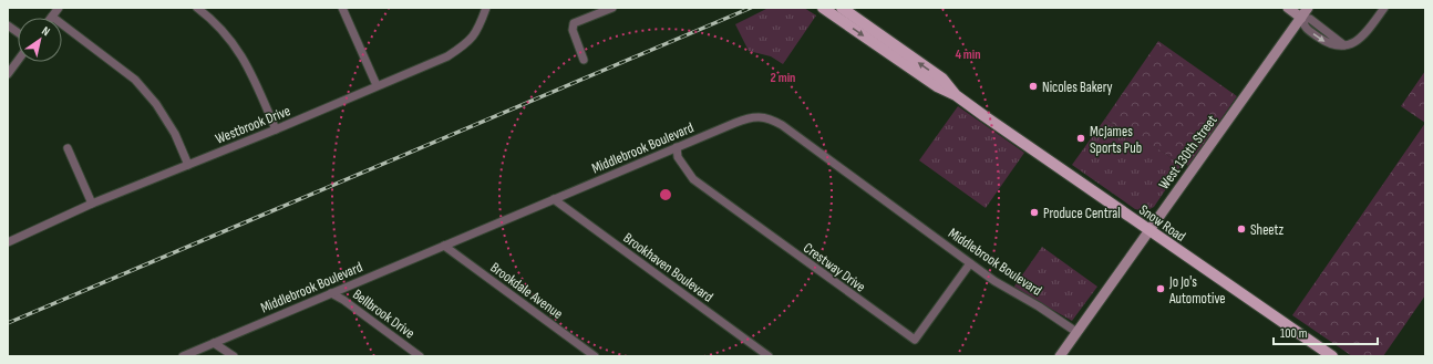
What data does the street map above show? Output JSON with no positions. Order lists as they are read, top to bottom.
{
  "streets": {
    "main road": ["West 130th Street", "Snow Road"],
    "street": [
      "Westbrook Drive",
      "Middlebrook Boulevard",
      "Brookhaven Boulevard",
      "Crestway Drive",
      "Brookdale Avenue",
      "Bellbrook Drive"
    ]
  },
  "crossings": [
    ["Middlebrook Boulevard", "West 130th Street"],
    ["Middlebrook Boulevard", "Brookhaven Boulevard"],
    ["Middlebrook Boulevard", "Crestway Drive"],
    ["Middlebrook Boulevard", "Brookdale Avenue"],
    ["Middlebrook Boulevard", "Bellbrook Drive"],
    ["West 130th Street", "Snow Road"]
  ],
  "places": [
    "Nicoles Bakery",
    "McJames Sports Pub",
    "Produce Central",
    "Sheetz",
    "Jo Jo's Automotive"
  ],
  "scale_bar": "100 m",
  "north": "top right",
  "rings": ["4 min", "2 min"]
}
